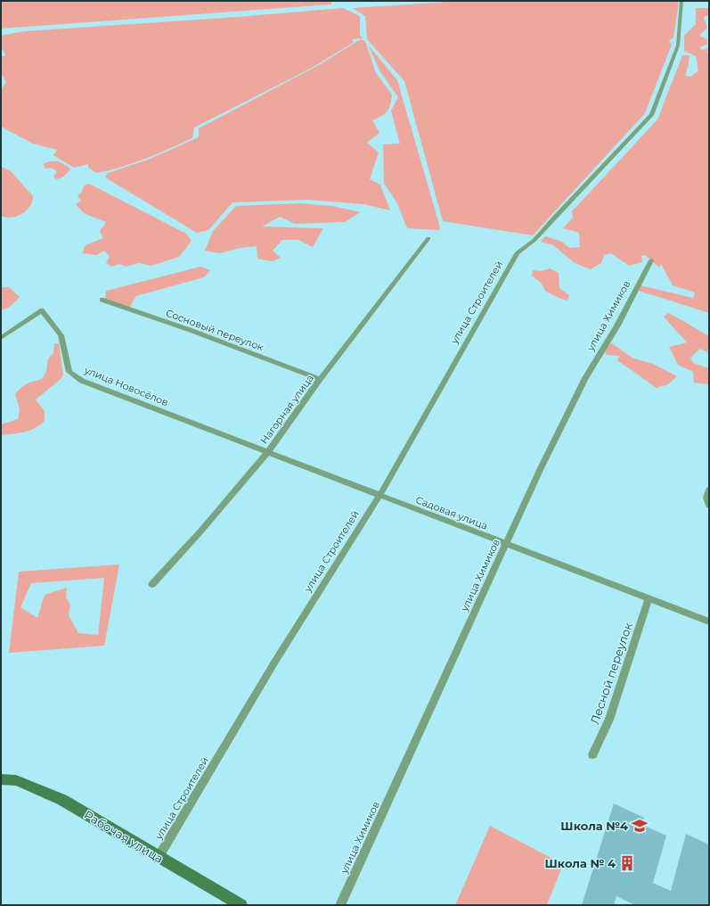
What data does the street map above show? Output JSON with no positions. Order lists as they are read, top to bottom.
{
  "streets": {
    "main road": ["Рабочая улица"],
    "street": [
      "улица Строителей",
      "улица Химиков",
      "Сосновый переулок",
      "улица Новосёлов",
      "Нагорная улица",
      "Садовая улица",
      "Лесной переулок"
    ]
  },
  "crossings": [
    ["улица Строителей", "Садовая улица"],
    ["улица Строителей", "Рабочая улица"],
    ["улица Химиков", "Садовая улица"],
    ["Сосновый переулок", "Нагорная улица"],
    ["улица Новосёлов", "Нагорная улица"],
    ["улица Новосёлов", "Садовая улица"],
    ["Нагорная улица", "Садовая улица"],
    ["Садовая улица", "Лесной переулок"]
  ],
  "places": {
    "school or university": ["Школа №4"],
    "building": ["Школа № 4"]
  }
}
